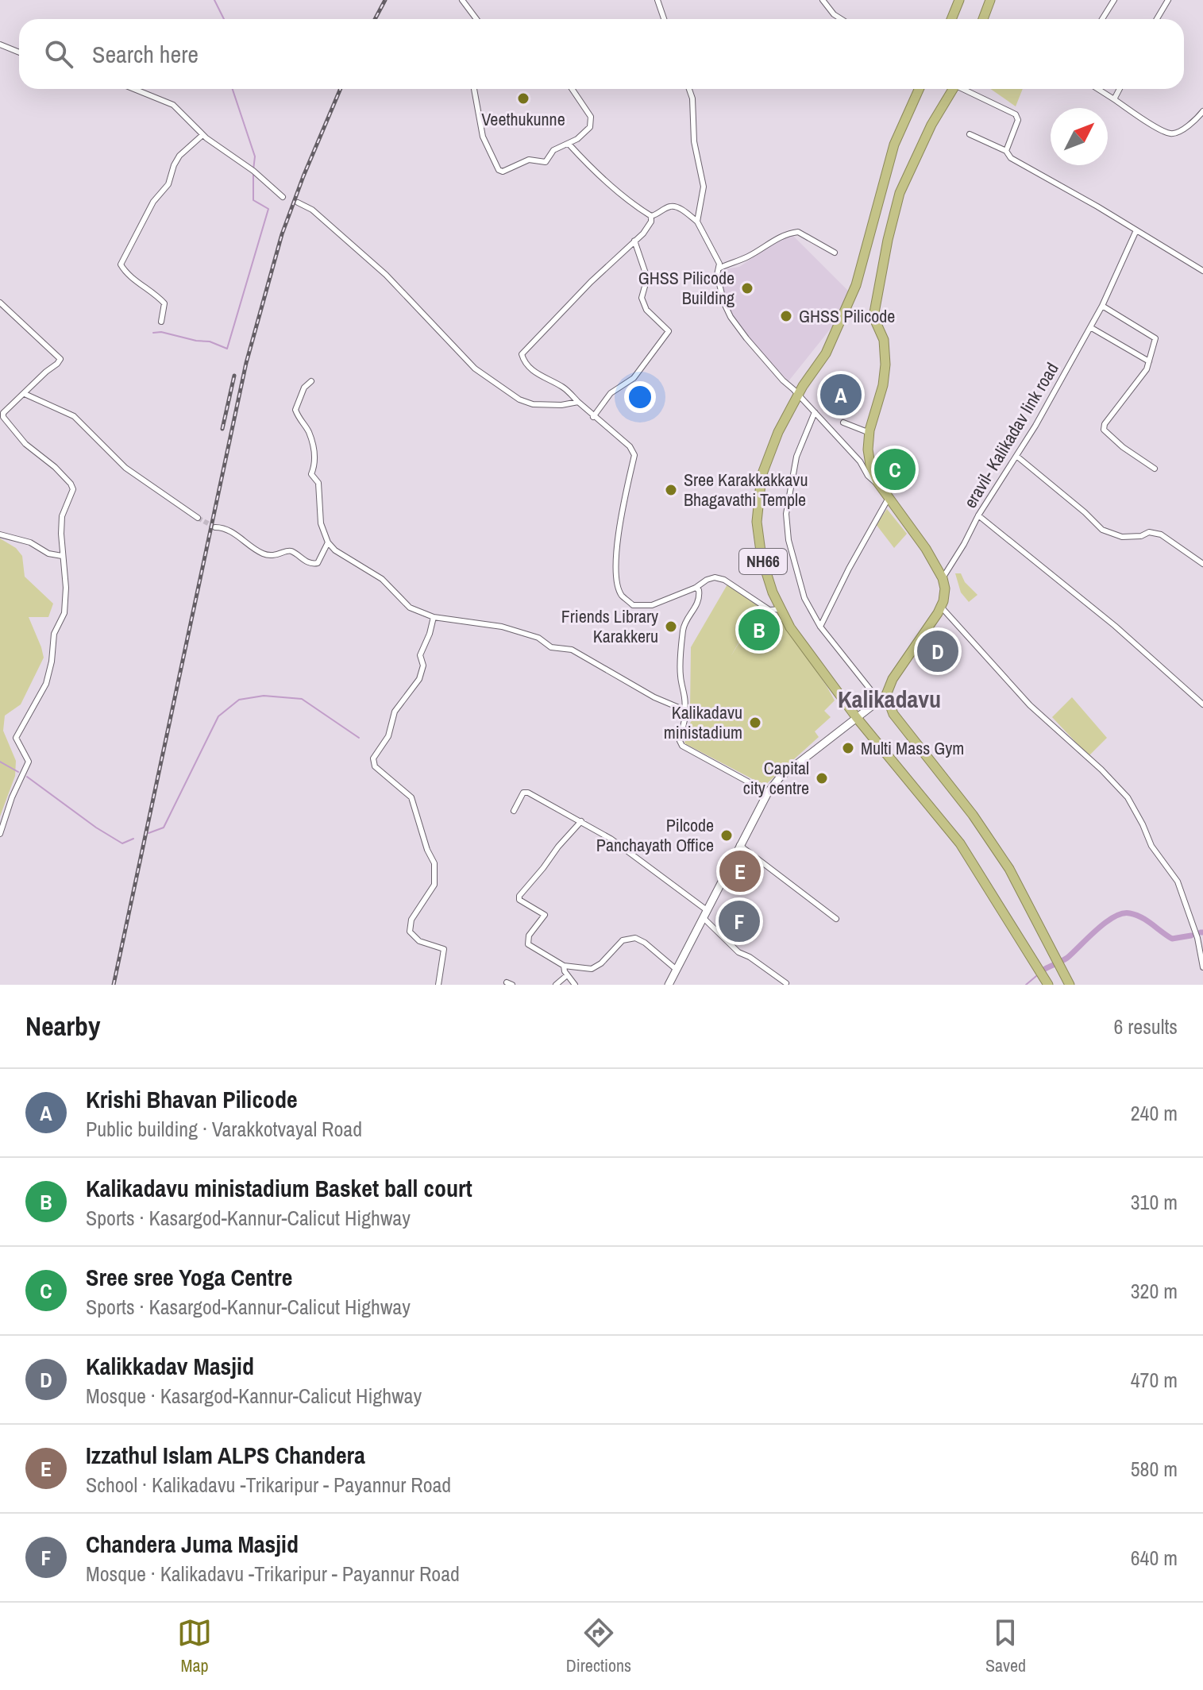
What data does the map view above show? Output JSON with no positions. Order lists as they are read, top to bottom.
{
  "streets": {
    "highway": ["NH66"],
    "street": ["eravil- Kalikadav link road"]
  },
  "districts": ["Kalikadavu"],
  "places": [
    "Veethukunne",
    "GHSS Pilicode Building",
    "GHSS Pilicode",
    "Sree Karakkakkavu Bhagavathi Temple",
    "Friends Library Karakkeru",
    "Kalikadavu ministadium",
    "Multi Mass Gym",
    "Capital city centre",
    "Pilcode Panchayath Office"
  ],
  "north": "top right",
  "page": {
    "search": "Search here",
    "pins": [
      "A",
      "C",
      "B",
      "D",
      "E",
      "F"
    ],
    "heading": ["Nearby", "6 results"],
    "list": [
      {
        "mark": "A",
        "name": "Krishi Bhavan Pilicode",
        "note": "Public building · Varakkotvayal Road",
        "value": "240 m"
      },
      {
        "mark": "B",
        "name": "Kalikadavu ministadium Basket ball court",
        "note": "Sports · Kasargod-Kannur-Calicut Highway",
        "value": "310 m"
      },
      {
        "mark": "C",
        "name": "Sree sree Yoga Centre",
        "note": "Sports · Kasargod-Kannur-Calicut Highway",
        "value": "320 m"
      },
      {
        "mark": "D",
        "name": "Kalikkadav Masjid",
        "note": "Mosque · Kasargod-Kannur-Calicut Highway",
        "value": "470 m"
      },
      {
        "mark": "E",
        "name": "Izzathul Islam ALPS Chandera",
        "note": "School · Kalikadavu -Trikaripur - Payannur Road",
        "value": "580 m"
      },
      {
        "mark": "F",
        "name": "Chandera Juma Masjid",
        "note": "Mosque · Kalikadavu -Trikaripur - Payannur Road",
        "value": "640 m"
      }
    ],
    "nav": ["Map", "Directions", "Saved"]
  }
}
